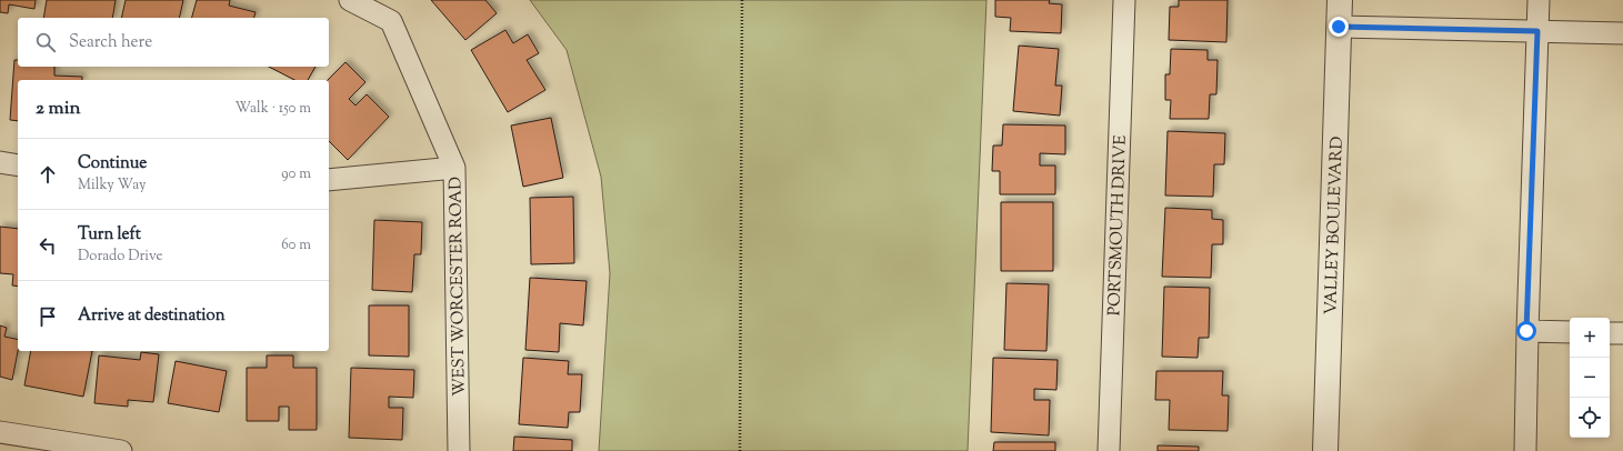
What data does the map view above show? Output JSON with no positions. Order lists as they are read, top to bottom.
{
  "streets": {
    "street": ["PORTSMOUTH DRIVE", "VALLEY BOULEVARD", "WEST WORCESTER ROAD"]
  },
  "page": {
    "search": "Search here",
    "heading": ["2 min", "Walk · 150 m"],
    "list": [
      ["Continue", "Milky Way", "90 m"],
      ["Turn left", "Dorado Drive", "60 m"],
      "Arrive at destination"
    ],
    "map_buttons": ["+", "−"]
  }
}
